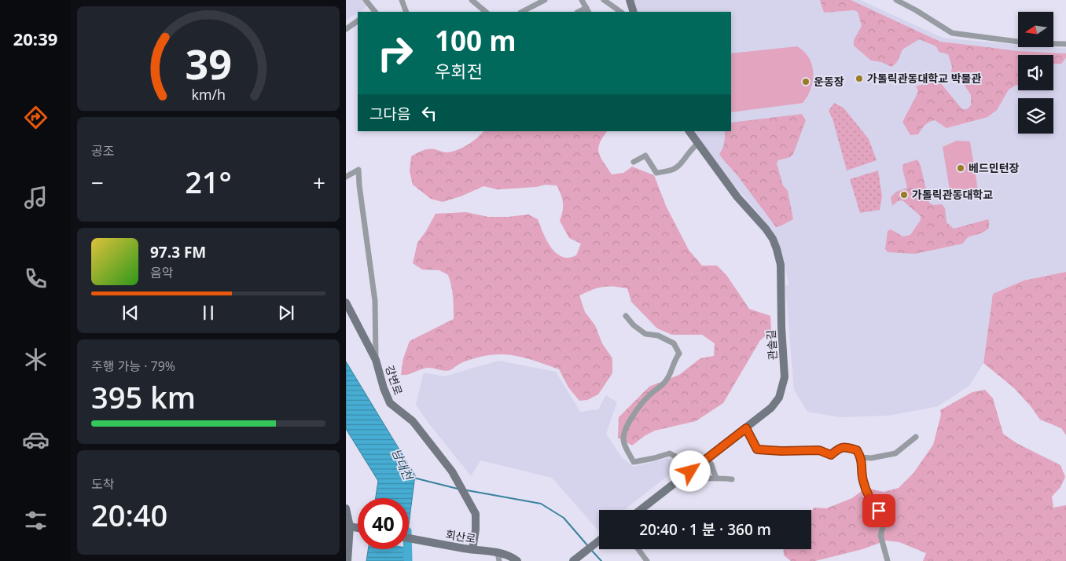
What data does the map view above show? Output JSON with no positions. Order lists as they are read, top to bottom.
{
  "streets": {
    "street": ["관솔길", "강변로", "회산로"]
  },
  "crossings": [
    ["강변로", "회산로"]
  ],
  "water": ["남대천"],
  "places": [
    "가톨릭관동대학교 박물관",
    "운동장",
    "베드민턴장",
    "가톨릭관동대학교"
  ],
  "north": "left",
  "page": {
    "tabs": "20:39",
    "turn": ["100 m", "우회전"],
    "then": "그다음",
    "tile": [
      "공조",
      ["주행 가능 · 79%", "395 km"],
      ["도착", "20:40"]
    ],
    "heat": ["−", "21°", "+"],
    "song": ["97.3 FM", "음악"],
    "limit": "40",
    "trip": "20:40 · 1 분 · 360 m",
    "gauge": ["39", "km/h"]
  }
}
